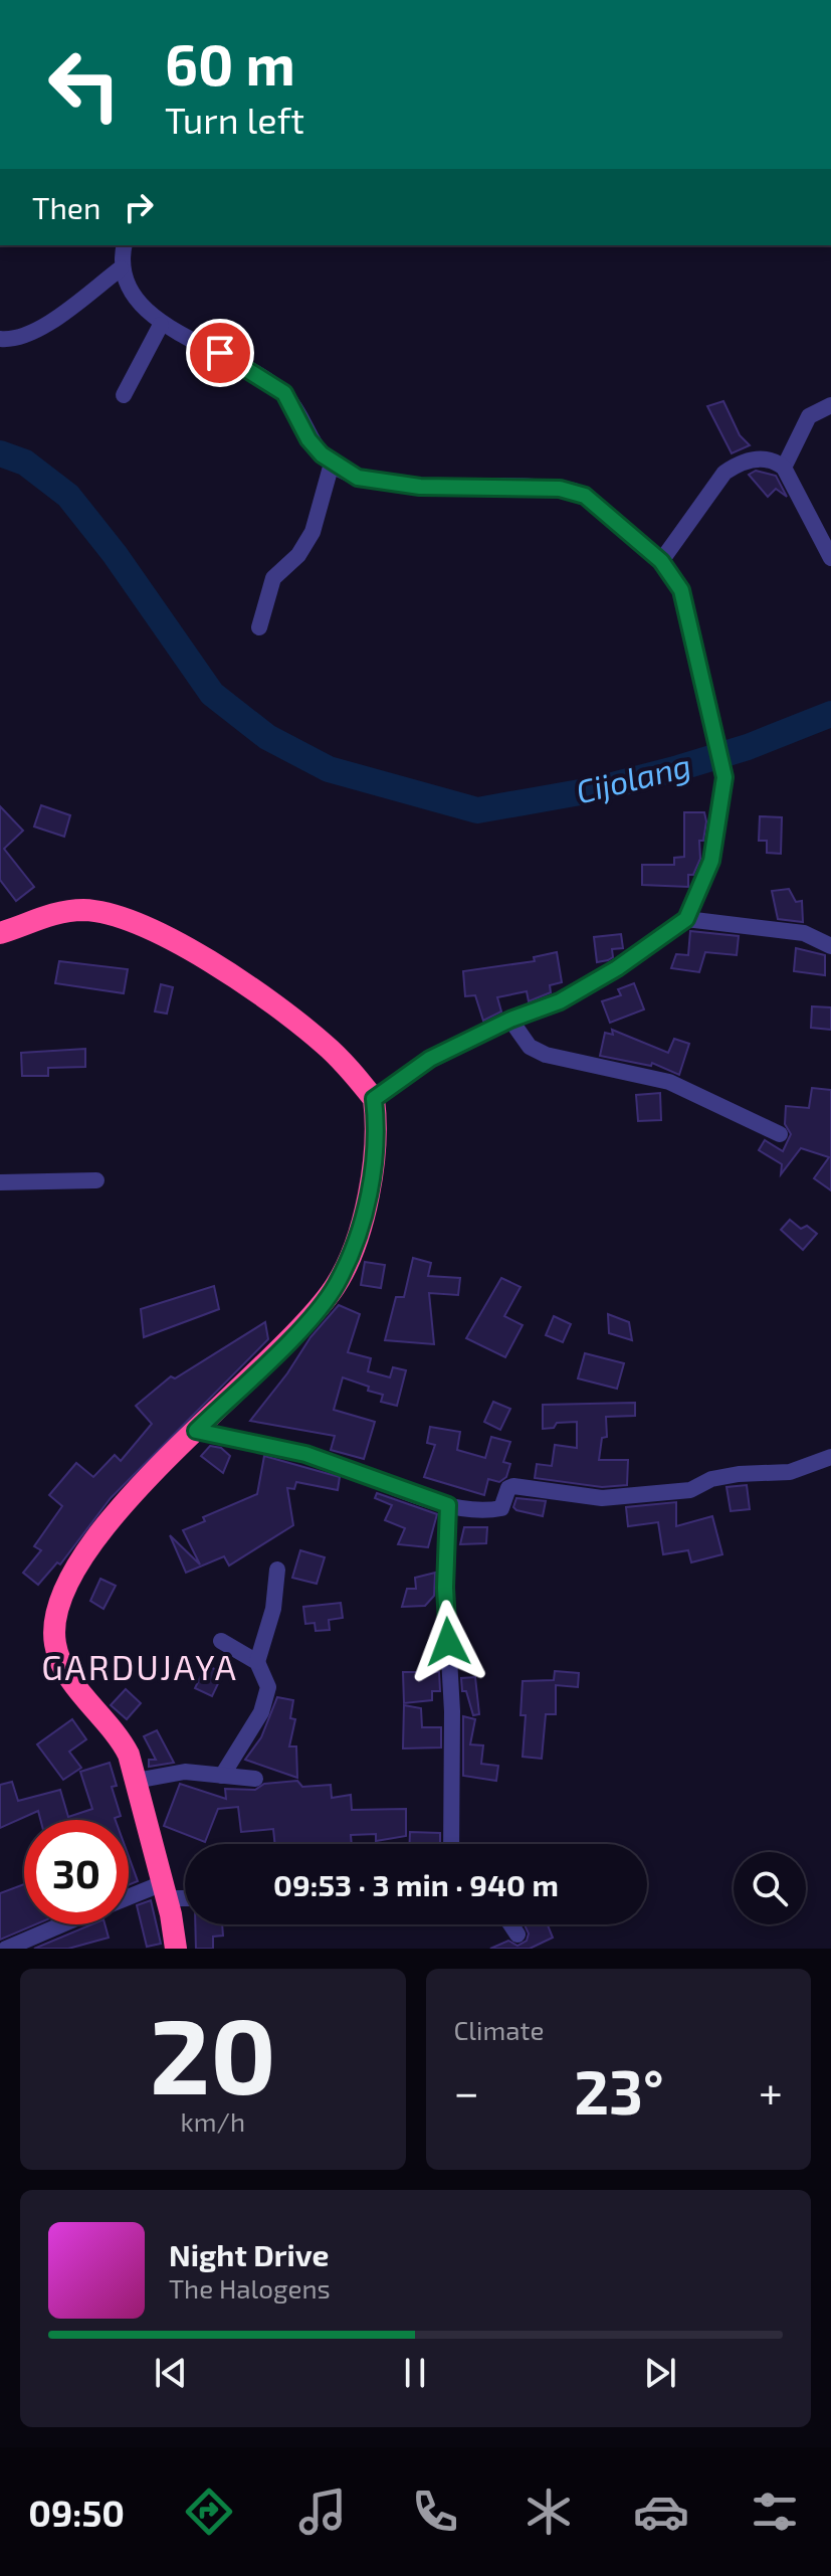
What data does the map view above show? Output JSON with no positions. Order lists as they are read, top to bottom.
{
  "districts": ["GARDUJAYA"],
  "water": ["Cijolang"],
  "page": {
    "turn": ["60 m", "Turn left"],
    "then": "Then",
    "limit": "30",
    "trip": "09:53 · 3 min · 940 m",
    "tile": [
      ["20", "km/h"],
      "Climate"
    ],
    "heat": ["−", "23°", "+"],
    "song": ["Night Drive", "The Halogens"],
    "tabs": "09:50"
  }
}
